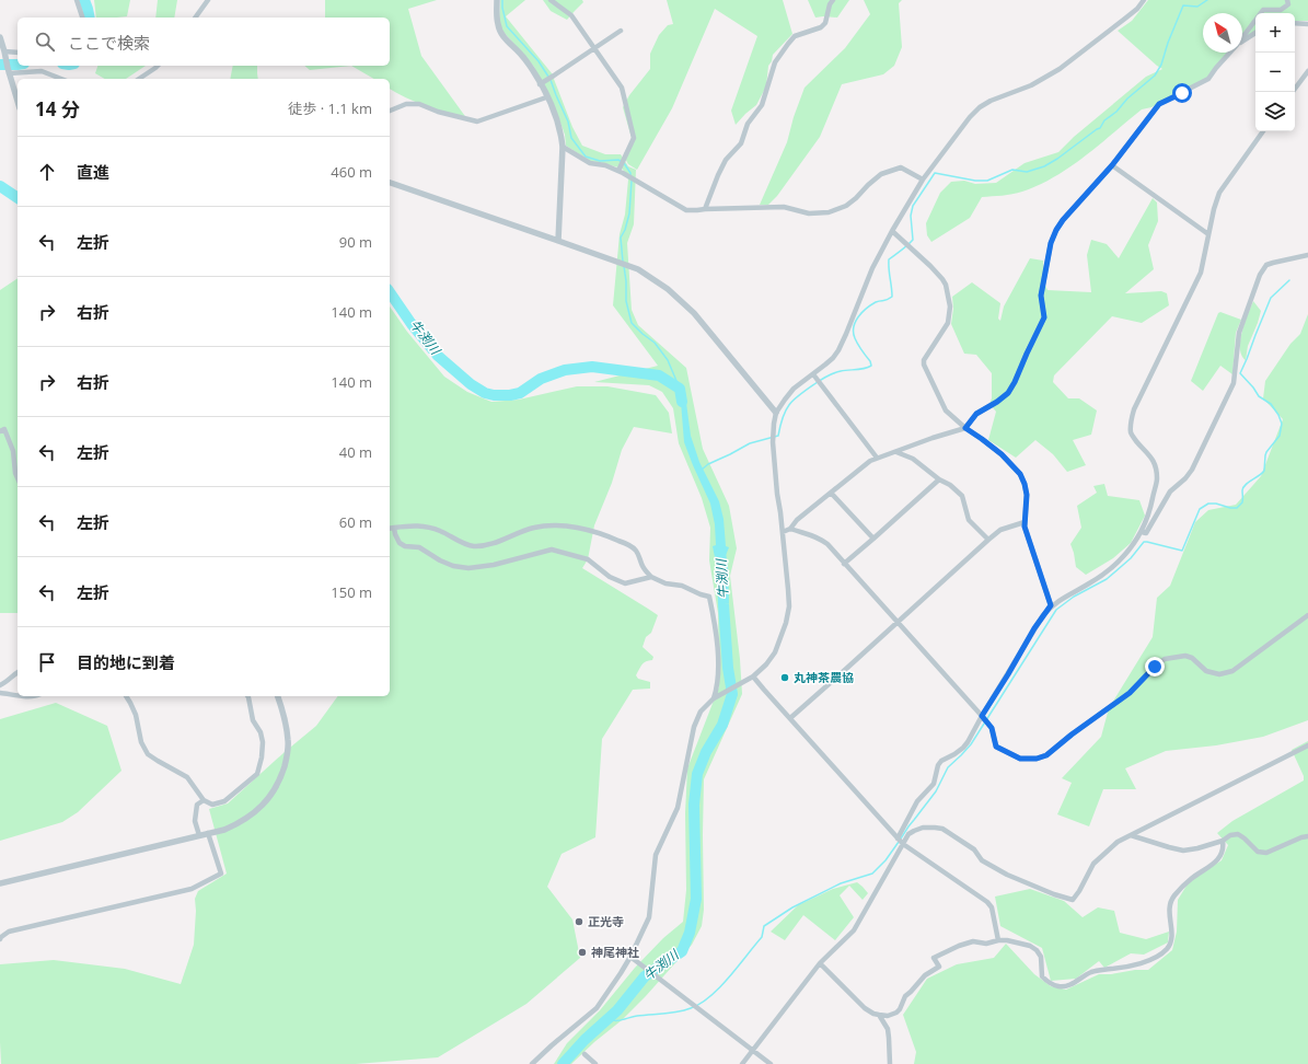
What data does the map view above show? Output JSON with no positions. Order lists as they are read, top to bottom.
{
  "water": ["牛渕川"],
  "places": ["丸神茶農協", "正光寺", "神尾神社"],
  "north": "top left",
  "page": {
    "map_buttons": ["+", "−"],
    "search": "ここで検索",
    "heading": ["14 分", "徒歩 · 1.1 km"],
    "list": [
      ["直進", "460 m"],
      ["左折", "90 m"],
      ["右折", "140 m"],
      ["右折", "140 m"],
      ["左折", "40 m"],
      ["左折", "60 m"],
      ["左折", "150 m"],
      "目的地に到着"
    ]
  }
}
